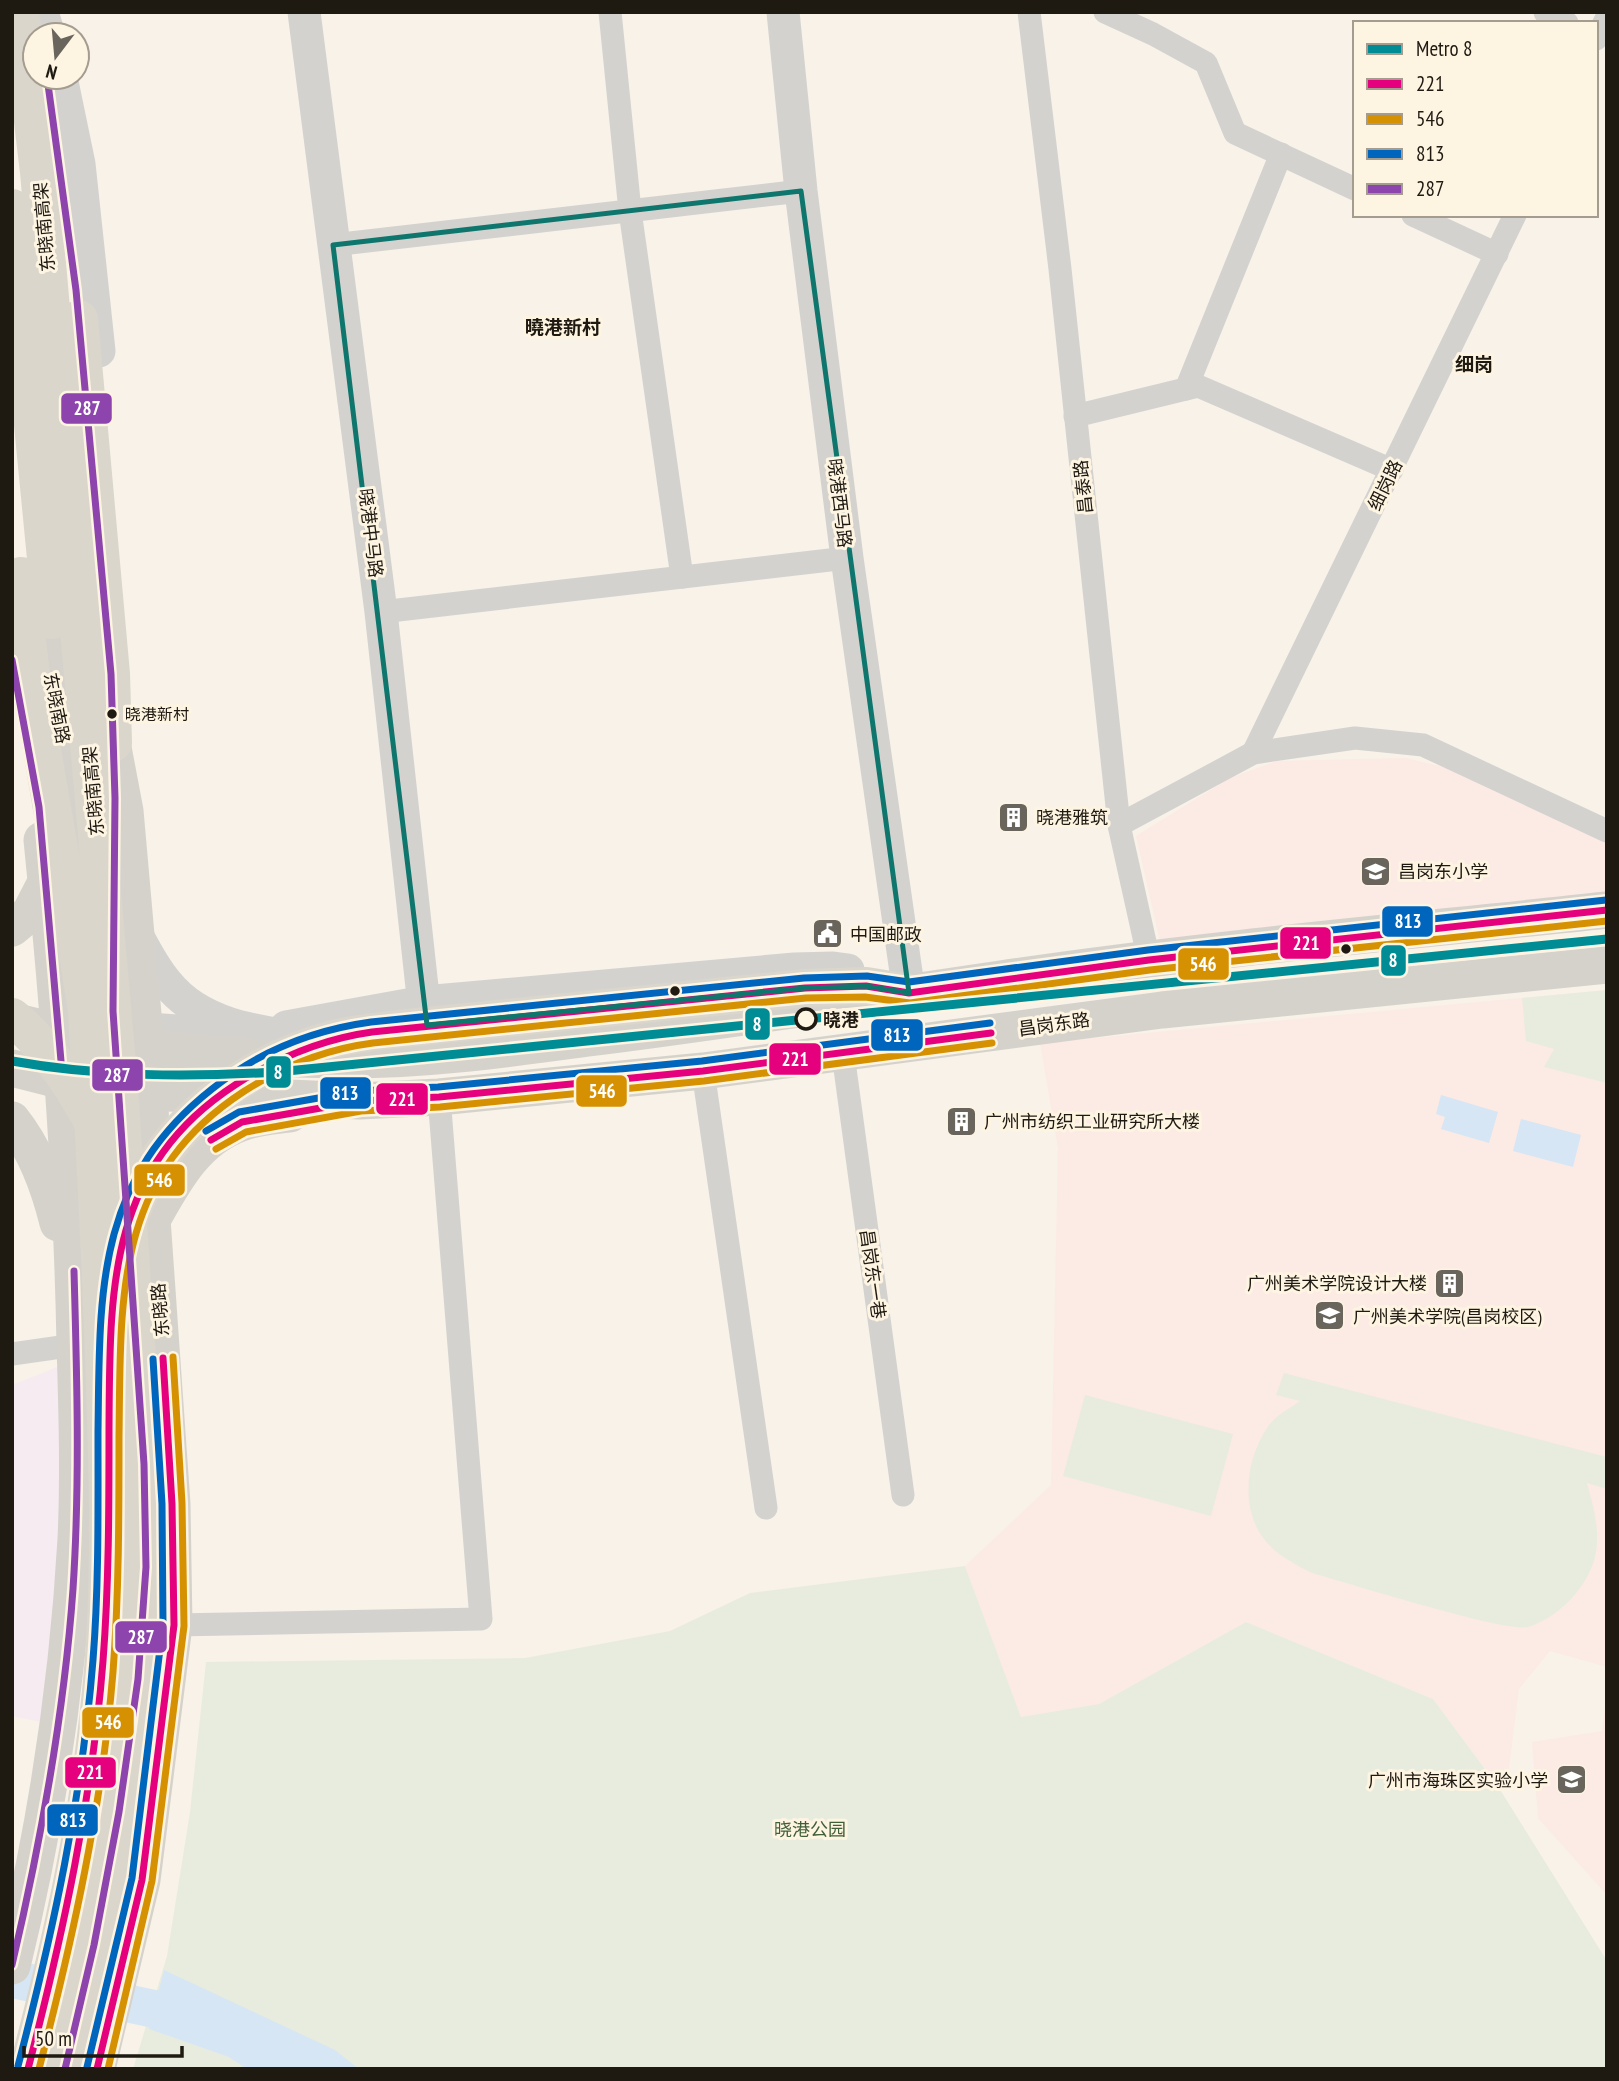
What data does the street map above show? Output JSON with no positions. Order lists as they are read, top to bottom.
{
  "streets": {
    "highway": ["东晓南高架"],
    "main road": ["东晓南路", "昌岗东路", "东晓路"],
    "street": [
      "细岗路",
      "昌泰路",
      "晓港西马路",
      "晓港中马路",
      "昌岗东一巷"
    ]
  },
  "crossings": [
    ["东晓南高架", "东晓南路"],
    ["东晓南高架", "昌岗东路"],
    ["东晓南高架", "东晓路"],
    ["东晓南路", "昌岗东路"],
    ["东晓南路", "东晓路"],
    ["昌岗东路", "昌岗东一巷"],
    ["昌岗东路", "东晓路"]
  ],
  "districts": ["曉港新村", "细岗"],
  "parks": ["晓港公园"],
  "places": {
    "other": ["晓港新村", "晓港"],
    "building": ["晓港雅筑", "广州市纺织工业研究所大楼", "广州美术学院设计大楼"],
    "school or university": ["昌岗东小学", "广州美术学院(昌岗校区)", "广州市海珠区实验小学"],
    "public building": ["中国邮政"]
  },
  "lines": [
    "transit line 287",
    "transit line 813",
    "transit line 221",
    "transit line 546",
    "metro line 8"
  ],
  "legend": [
    "Metro 8",
    "221",
    "546",
    "813",
    "287"
  ],
  "scale_bar": "50 m",
  "north": "bottom"
}
